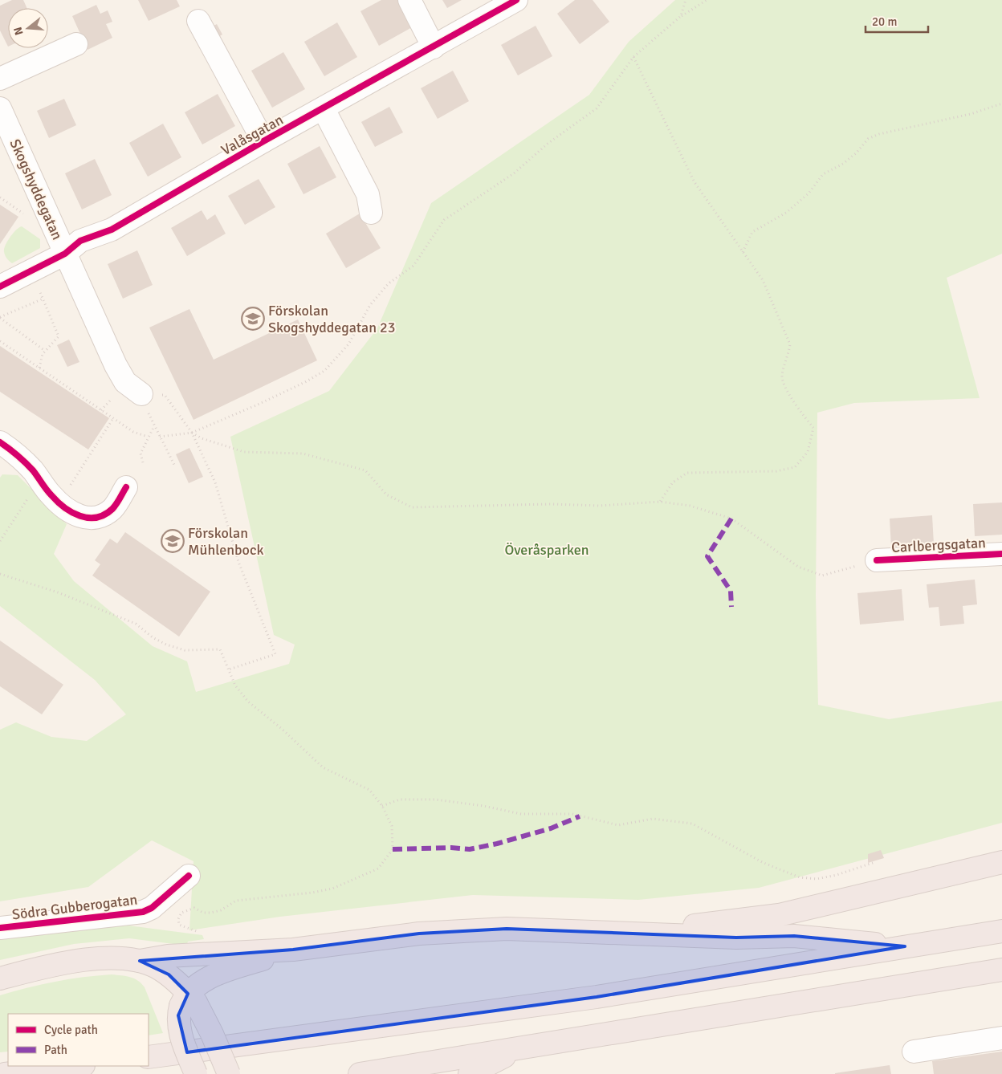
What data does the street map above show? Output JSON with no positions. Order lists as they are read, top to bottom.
{
  "streets": {
    "street": [
      "Valåsgatan",
      "Skogshyddegatan",
      "Carlbergsgatan",
      "Södra Gubberogatan"
    ]
  },
  "crossings": [
    ["Valåsgatan", "Skogshyddegatan"]
  ],
  "parks": ["Överåsparken"],
  "places": {
    "school or university": ["Förskolan Skogshyddegatan 23", "Förskolan Mühlenbock"]
  },
  "legend": ["Cycle path", "Path"],
  "scale_bar": "20 m",
  "north": "left"
}
